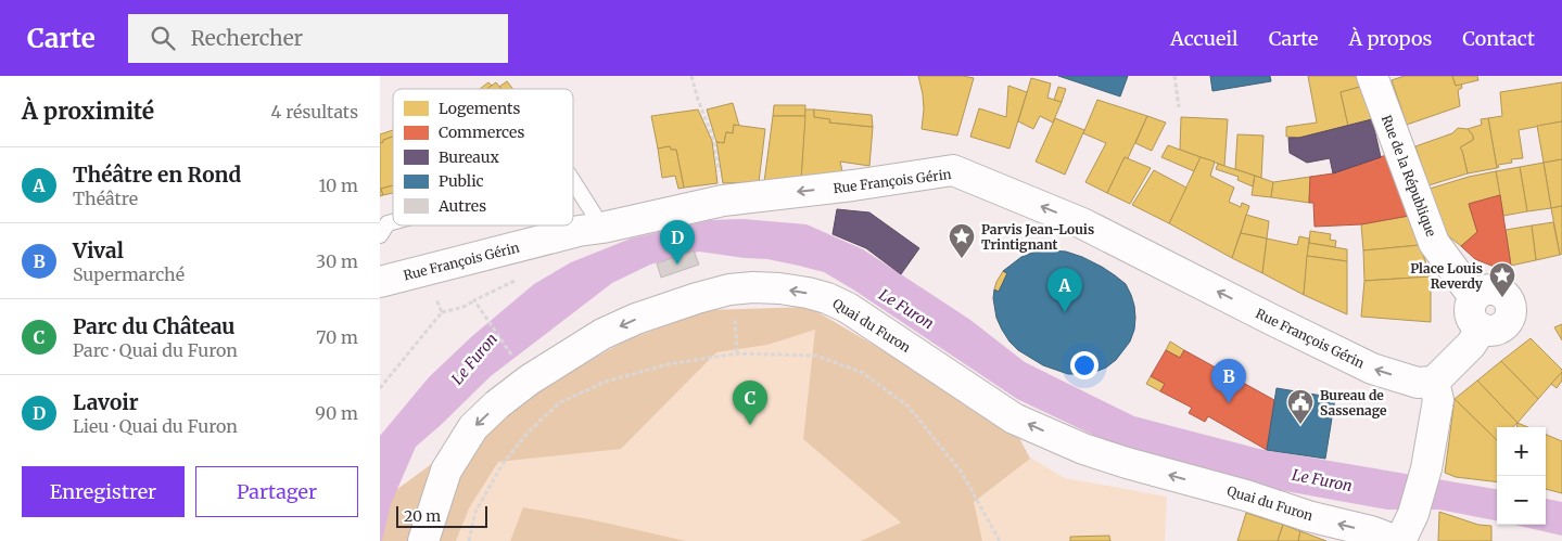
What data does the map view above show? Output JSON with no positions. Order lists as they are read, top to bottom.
{
  "streets": {
    "street": ["Rue de la République", "Rue François Gérin", "Quai du Furon"]
  },
  "crossings": [
    ["Rue de la République", "Rue François Gérin"]
  ],
  "one_way": ["Rue François Gérin", "Quai du Furon"],
  "water": ["Le Furon"],
  "places": {
    "place": ["Parvis Jean-Louis Trintignant", "Place Louis Reverdy"],
    "public building": ["Bureau de Sassenage"]
  },
  "legend": [
    "Logements",
    "Commerces",
    "Bureaux",
    "Public",
    "Autres"
  ],
  "scale_bar": "20 m",
  "page": {
    "header": "Carte",
    "search": "Rechercher",
    "nav": [
      "Accueil",
      "Carte",
      "À propos",
      "Contact"
    ],
    "heading": ["À proximité", "4 résultats"],
    "list": [
      {
        "mark": "A",
        "name": "Théâtre en Rond",
        "note": "Théâtre",
        "value": "10 m"
      },
      {
        "mark": "B",
        "name": "Vival",
        "note": "Supermarché",
        "value": "30 m"
      },
      {
        "mark": "C",
        "name": "Parc du Château",
        "note": "Parc · Quai du Furon",
        "value": "70 m"
      },
      {
        "mark": "D",
        "name": "Lavoir",
        "note": "Lieu · Quai du Furon",
        "value": "90 m"
      }
    ],
    "pins": [
      "D",
      "A",
      "B",
      "C"
    ],
    "map_buttons": ["+", "−"],
    "buttons": ["Enregistrer", "Partager"],
    "scale": "20 m"
  }
}
